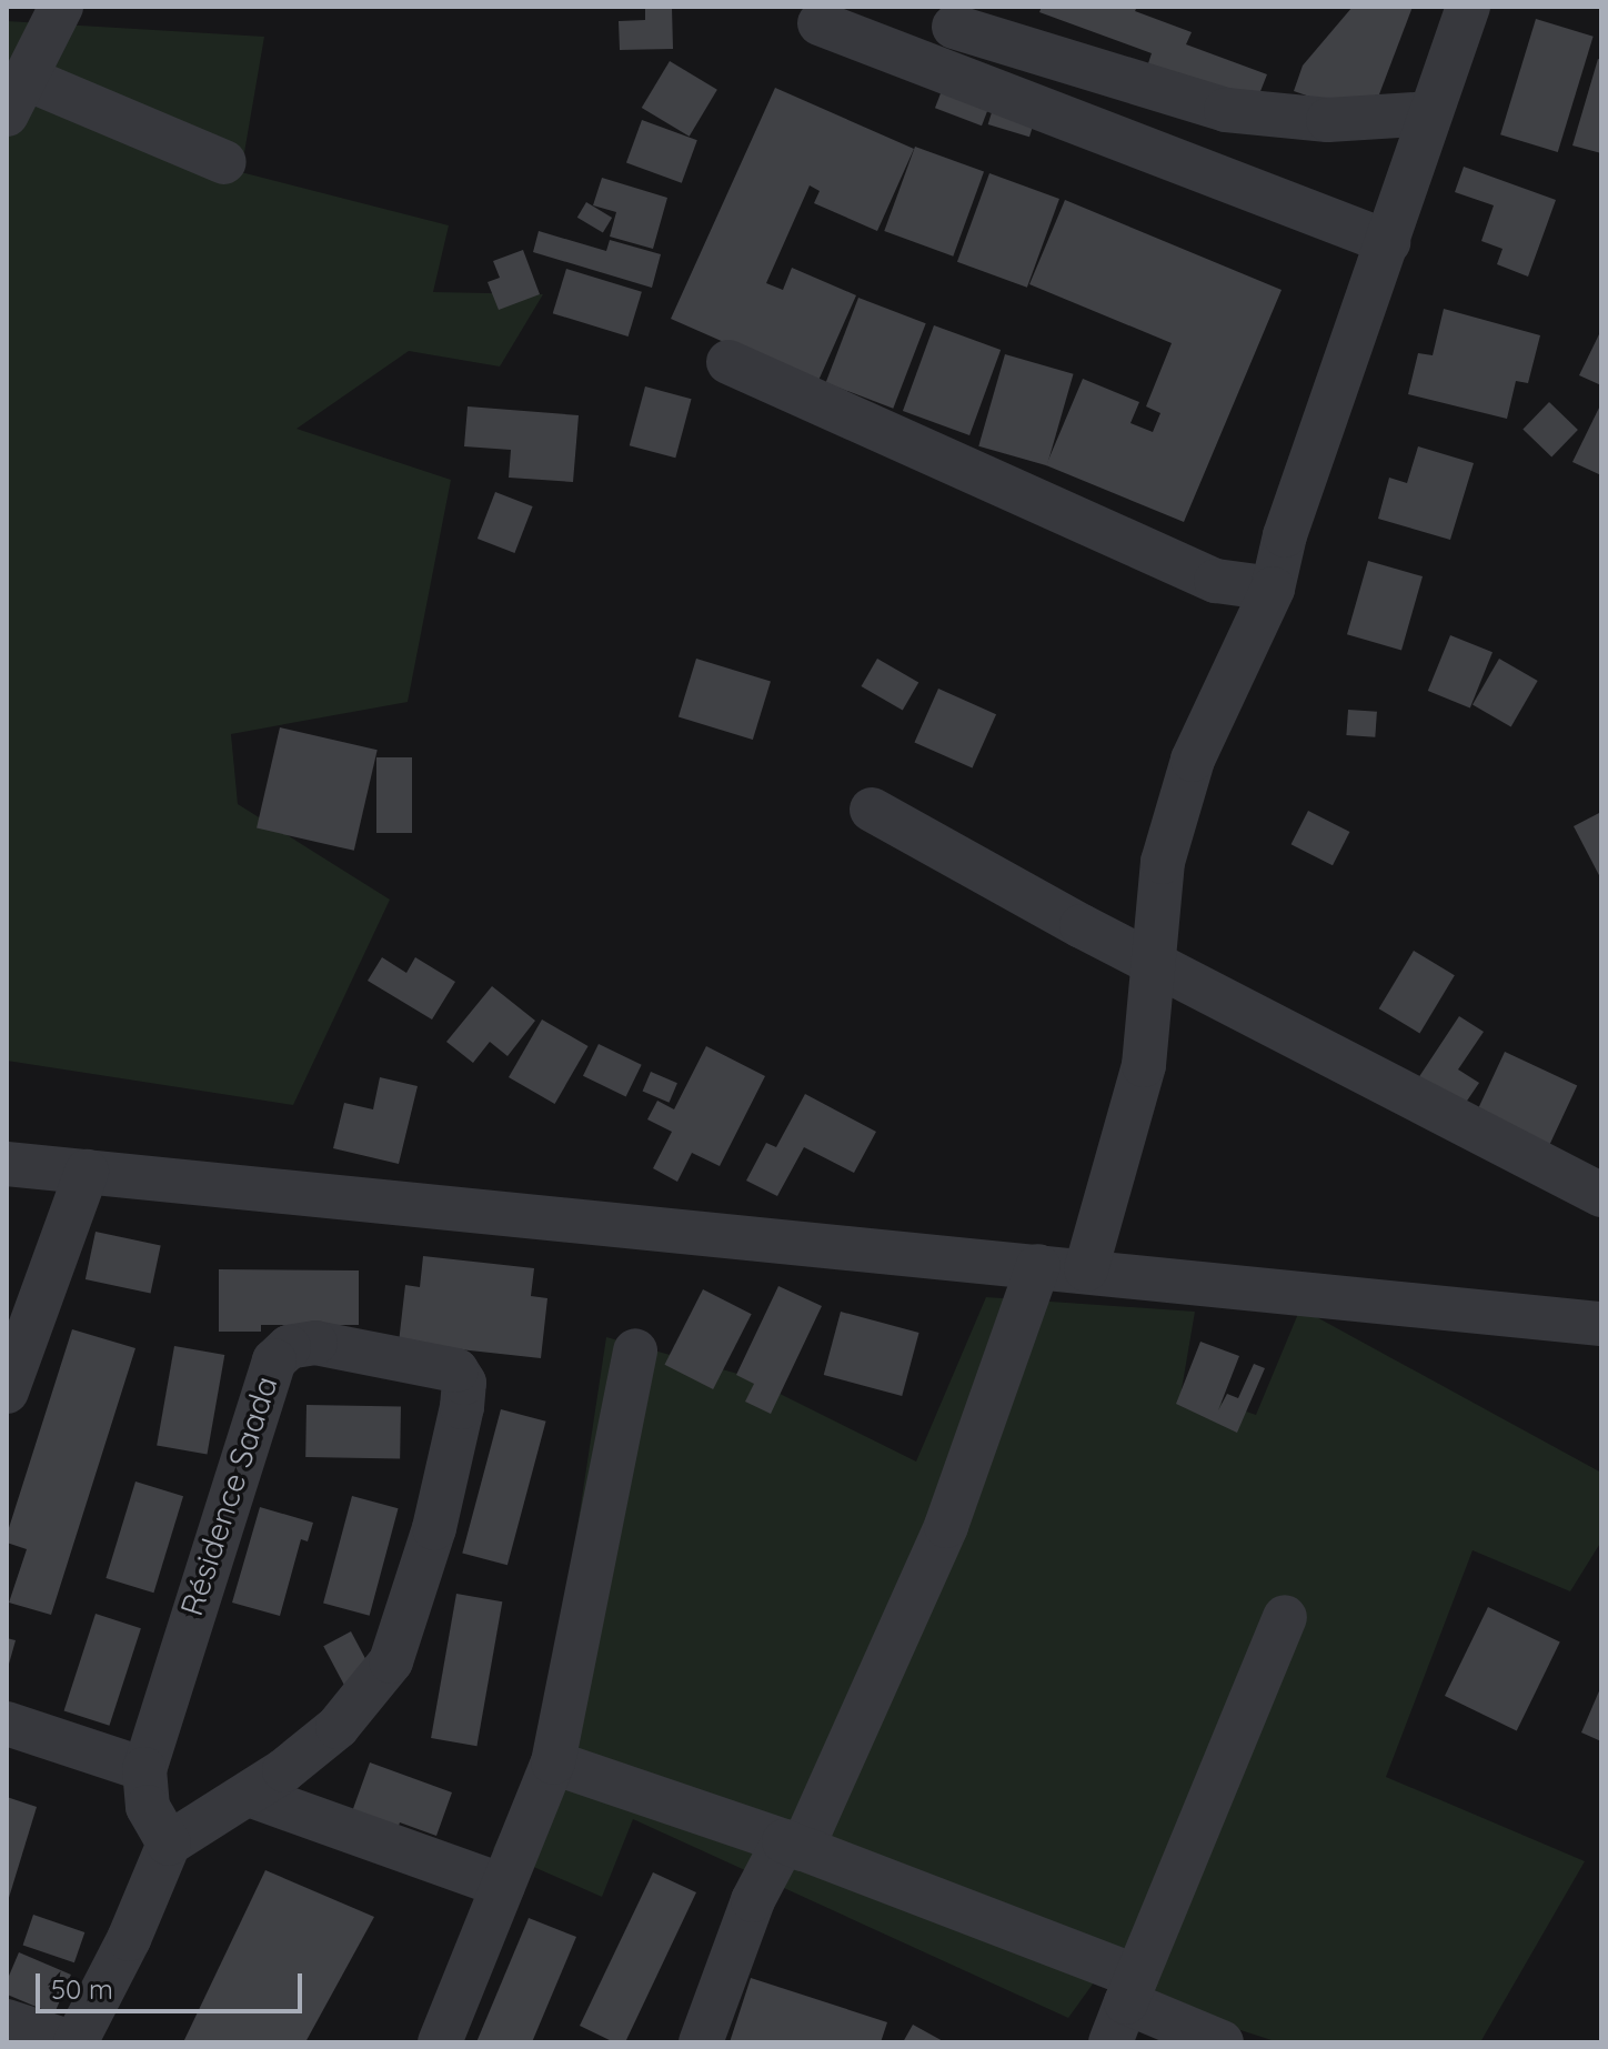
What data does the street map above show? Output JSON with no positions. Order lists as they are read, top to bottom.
{
  "streets": {
    "street": ["Résidence Saada"]
  },
  "scale_bar": "50 m"
}
